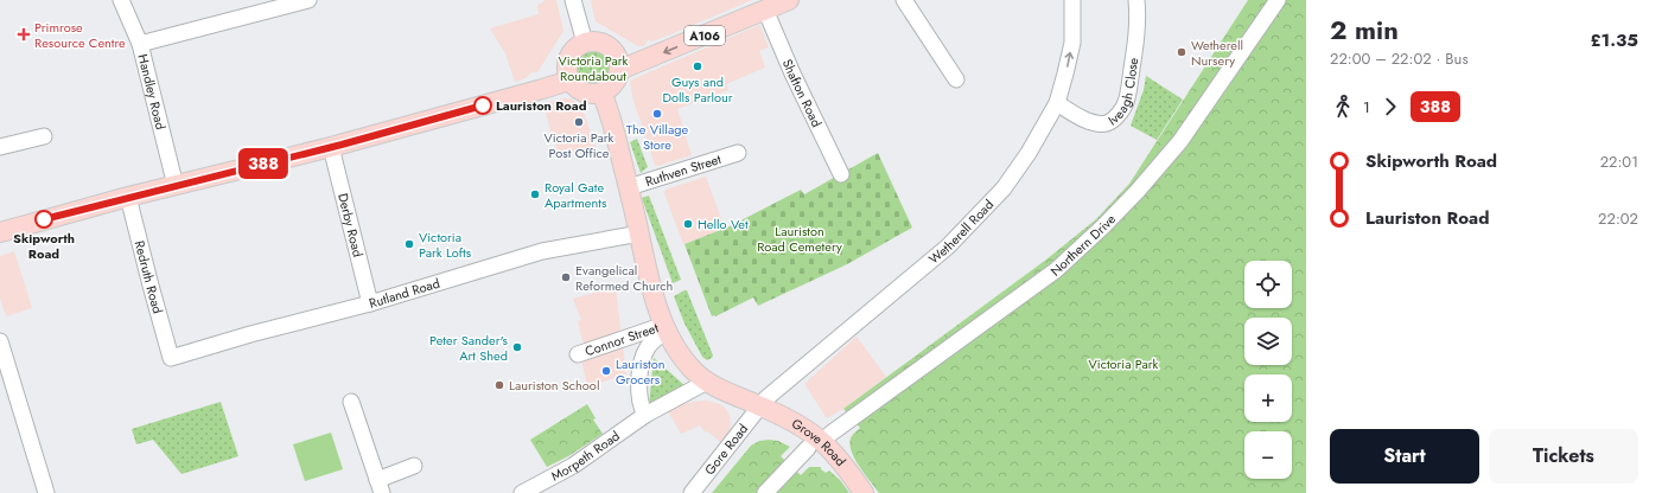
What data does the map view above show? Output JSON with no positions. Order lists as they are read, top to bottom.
{
  "streets": {
    "main road": ["A106", "Grove Road"],
    "street": [
      "Iveagh Close",
      "Handley Road",
      "Shafton Road",
      "Ruthven Street",
      "Derby Road",
      "Wetherell Road",
      "Northern Drive",
      "Redruth Road",
      "Rutland Road",
      "Connor Street",
      "Gore Road",
      "Morpeth Road"
    ]
  },
  "crossings": [
    ["A106", "Shafton Road"],
    ["Iveagh Close", "Wetherell Road"],
    ["Derby Road", "Rutland Road"],
    ["Wetherell Road", "Grove Road"],
    ["Wetherell Road", "Gore Road"],
    ["Redruth Road", "Rutland Road"],
    ["Grove Road", "Gore Road"]
  ],
  "parks": ["Victoria Park Roundabout", "Lauriston Road Cemetery", "Victoria Park"],
  "places": {
    "health": ["Primrose Resource Centre"],
    "other": [
      "Wetherell Nursery",
      "Guys and Dolls Parlour",
      "Lauriston Road",
      "The Village Store",
      "Victoria Park Post Office",
      "Royal Gate Apartments",
      "Skipworth Road",
      "Hello Vet",
      "Victoria Park Lofts",
      "Evangelical Reformed Church",
      "Peter Sander's Art Shed",
      "Lauriston Grocers",
      "Lauriston School"
    ]
  },
  "lines": ["bus line 388"],
  "page": {
    "on_map": "388",
    "heading": ["2 min", "22:00 – 22:02 · Bus", "£1.35"],
    "legs": ["1", "388"],
    "list": [
      {
        "name": "Skipworth Road",
        "value": "22:01"
      },
      {
        "name": "Lauriston Road",
        "value": "22:02"
      }
    ],
    "map_buttons": ["+", "−"],
    "buttons": ["Start", "Tickets"]
  }
}
